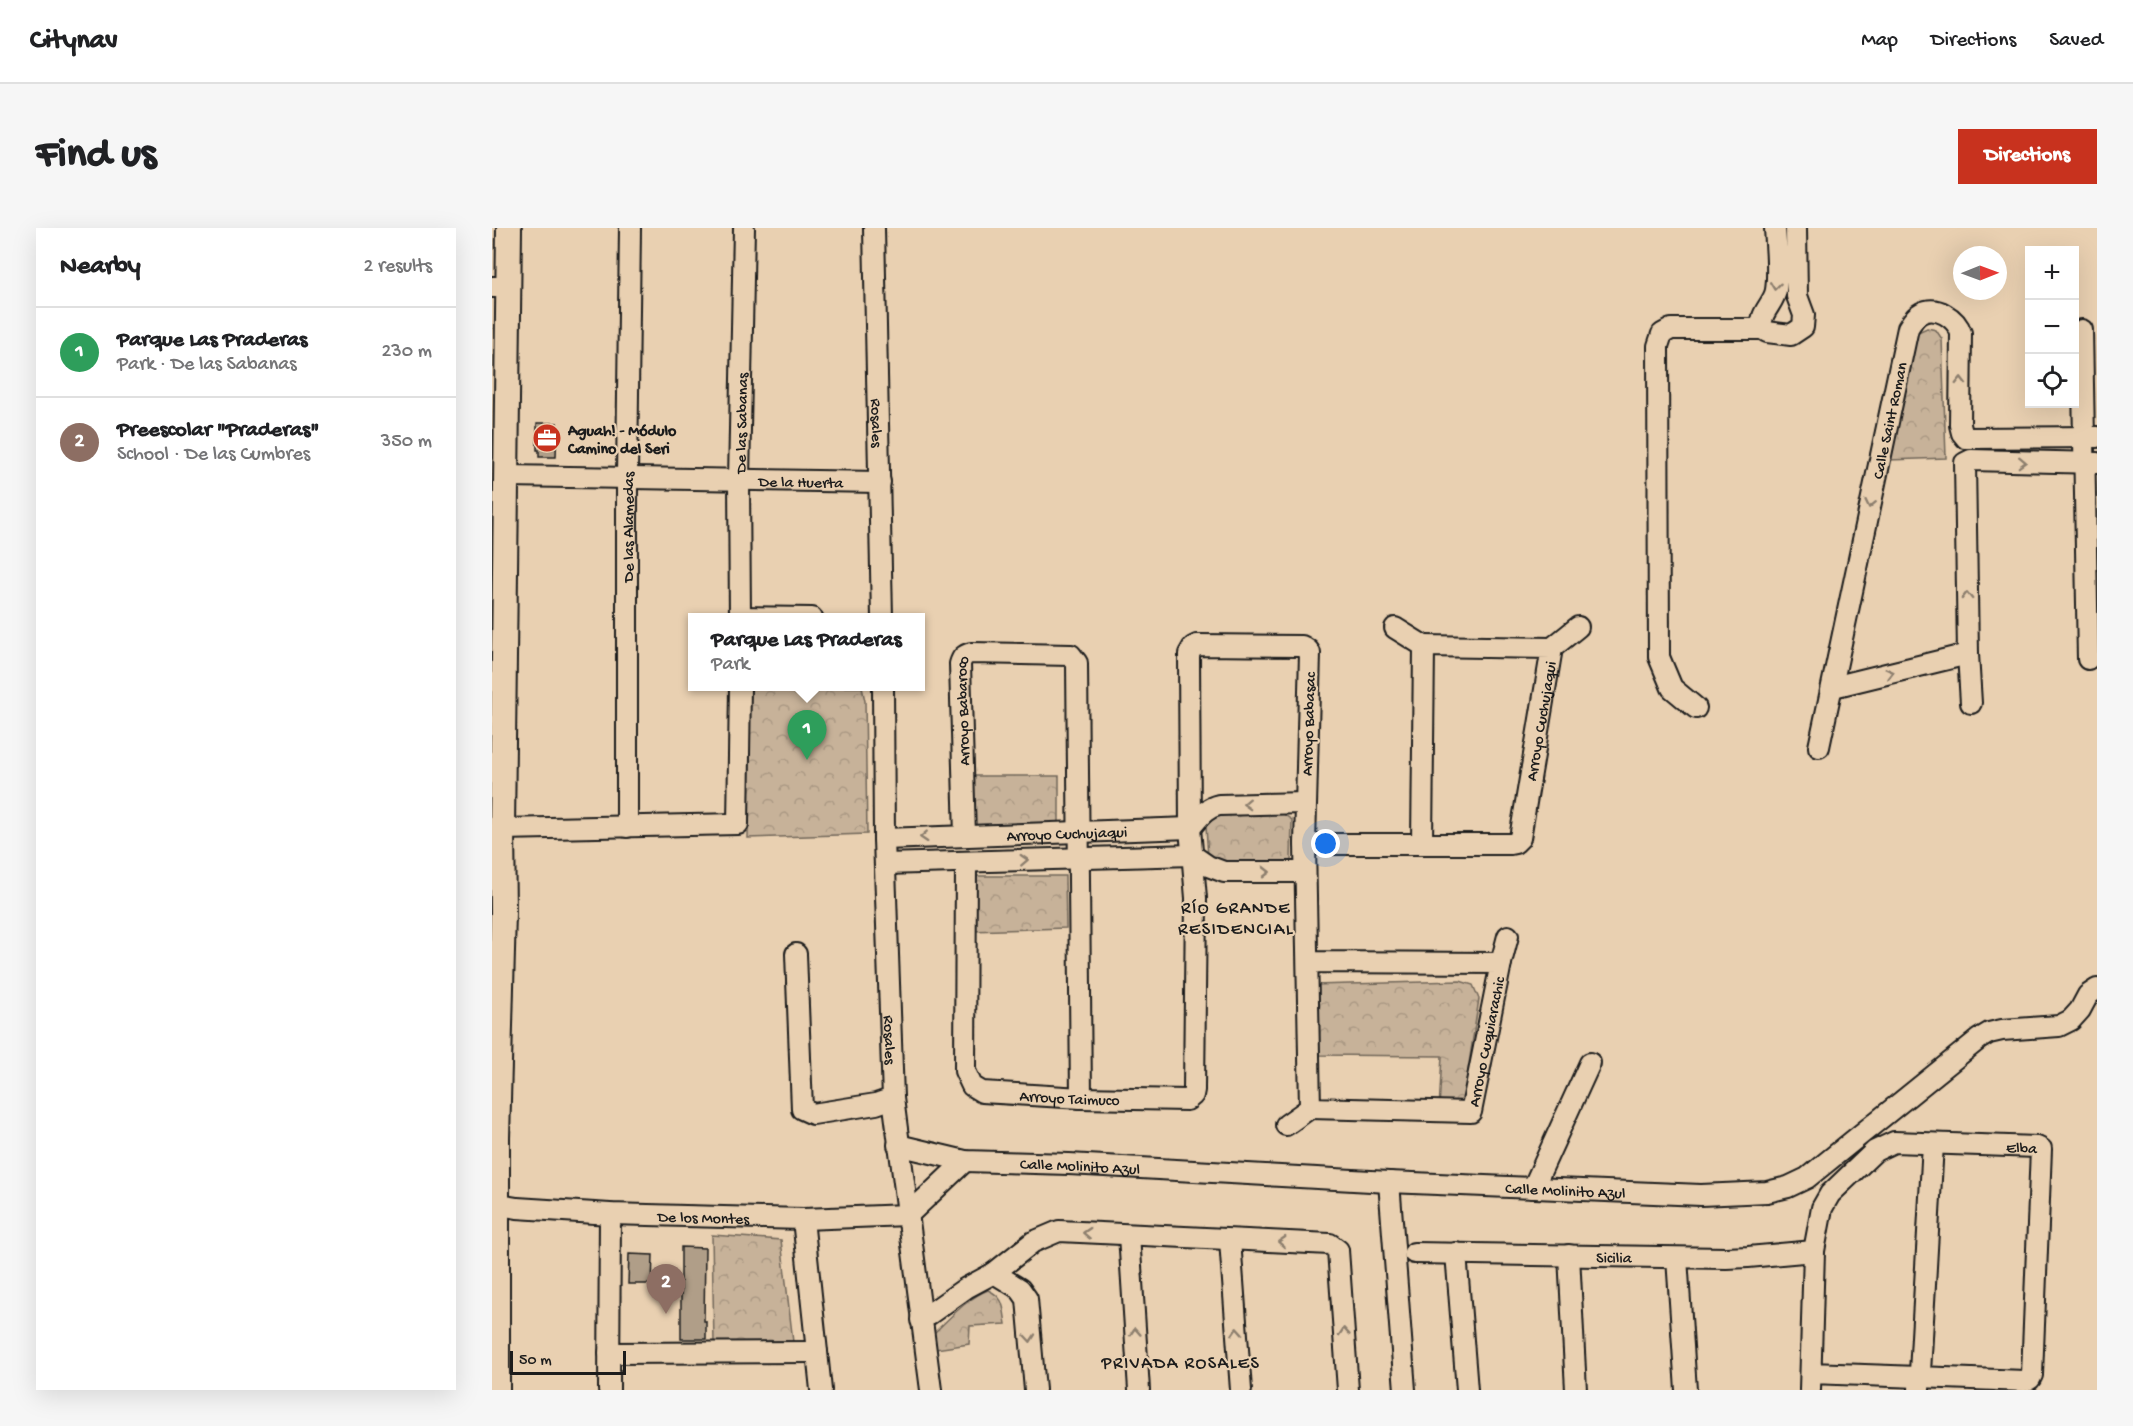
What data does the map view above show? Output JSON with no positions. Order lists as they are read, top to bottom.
{
  "streets": {
    "street": [
      "Calle Saint Roman",
      "De las Sabanas",
      "Rosales",
      "De la Huerta",
      "De las Alamedas",
      "Arroyo Babaroco",
      "Arroyo Cuchujaqui",
      "Arroyo Babasac",
      "Arroyo Cuquiarachic",
      "Arroyo Taimuco",
      "Elba",
      "Calle Molinito Azul",
      "De los Montes",
      "Sicilia"
    ]
  },
  "crossings": [
    ["De las Sabanas", "De la Huerta"],
    ["Rosales", "De la Huerta"],
    ["Rosales", "Arroyo Cuchujaqui"],
    ["Rosales", "Calle Molinito Azul"],
    ["Rosales", "De los Montes"],
    ["De la Huerta", "De las Alamedas"],
    ["Arroyo Babaroco", "Arroyo Cuchujaqui"],
    ["Arroyo Cuchujaqui", "Arroyo Babasac"],
    ["Arroyo Cuchujaqui", "Arroyo Taimuco"],
    ["Arroyo Babasac", "Arroyo Taimuco"],
    ["Elba", "Sicilia"]
  ],
  "districts": ["RÍO GRANDE RESIDENCIAL", "PRIVADA ROSALES"],
  "places": {
    "office": ["Aguah! - Módulo Camino del Seri"]
  },
  "scale_bar": "50 m",
  "north": "right",
  "page": {
    "header": "Citynav",
    "nav": ["Map", "Directions", "Saved"],
    "buttons": "Directions",
    "title": "Find us",
    "heading": ["Nearby", "2 results"],
    "map_buttons": ["+", "−"],
    "list": [
      {
        "mark": "1",
        "name": "Parque Las Praderas",
        "note": "Park · De las Sabanas",
        "value": "230 m"
      },
      {
        "mark": "2",
        "name": "Preescolar \"Praderas\"",
        "note": "School · De las Cumbres",
        "value": "350 m"
      }
    ],
    "popup": ["Parque Las Praderas", "Park"],
    "pins": ["1", "2"],
    "scale": "50 m"
  }
}
